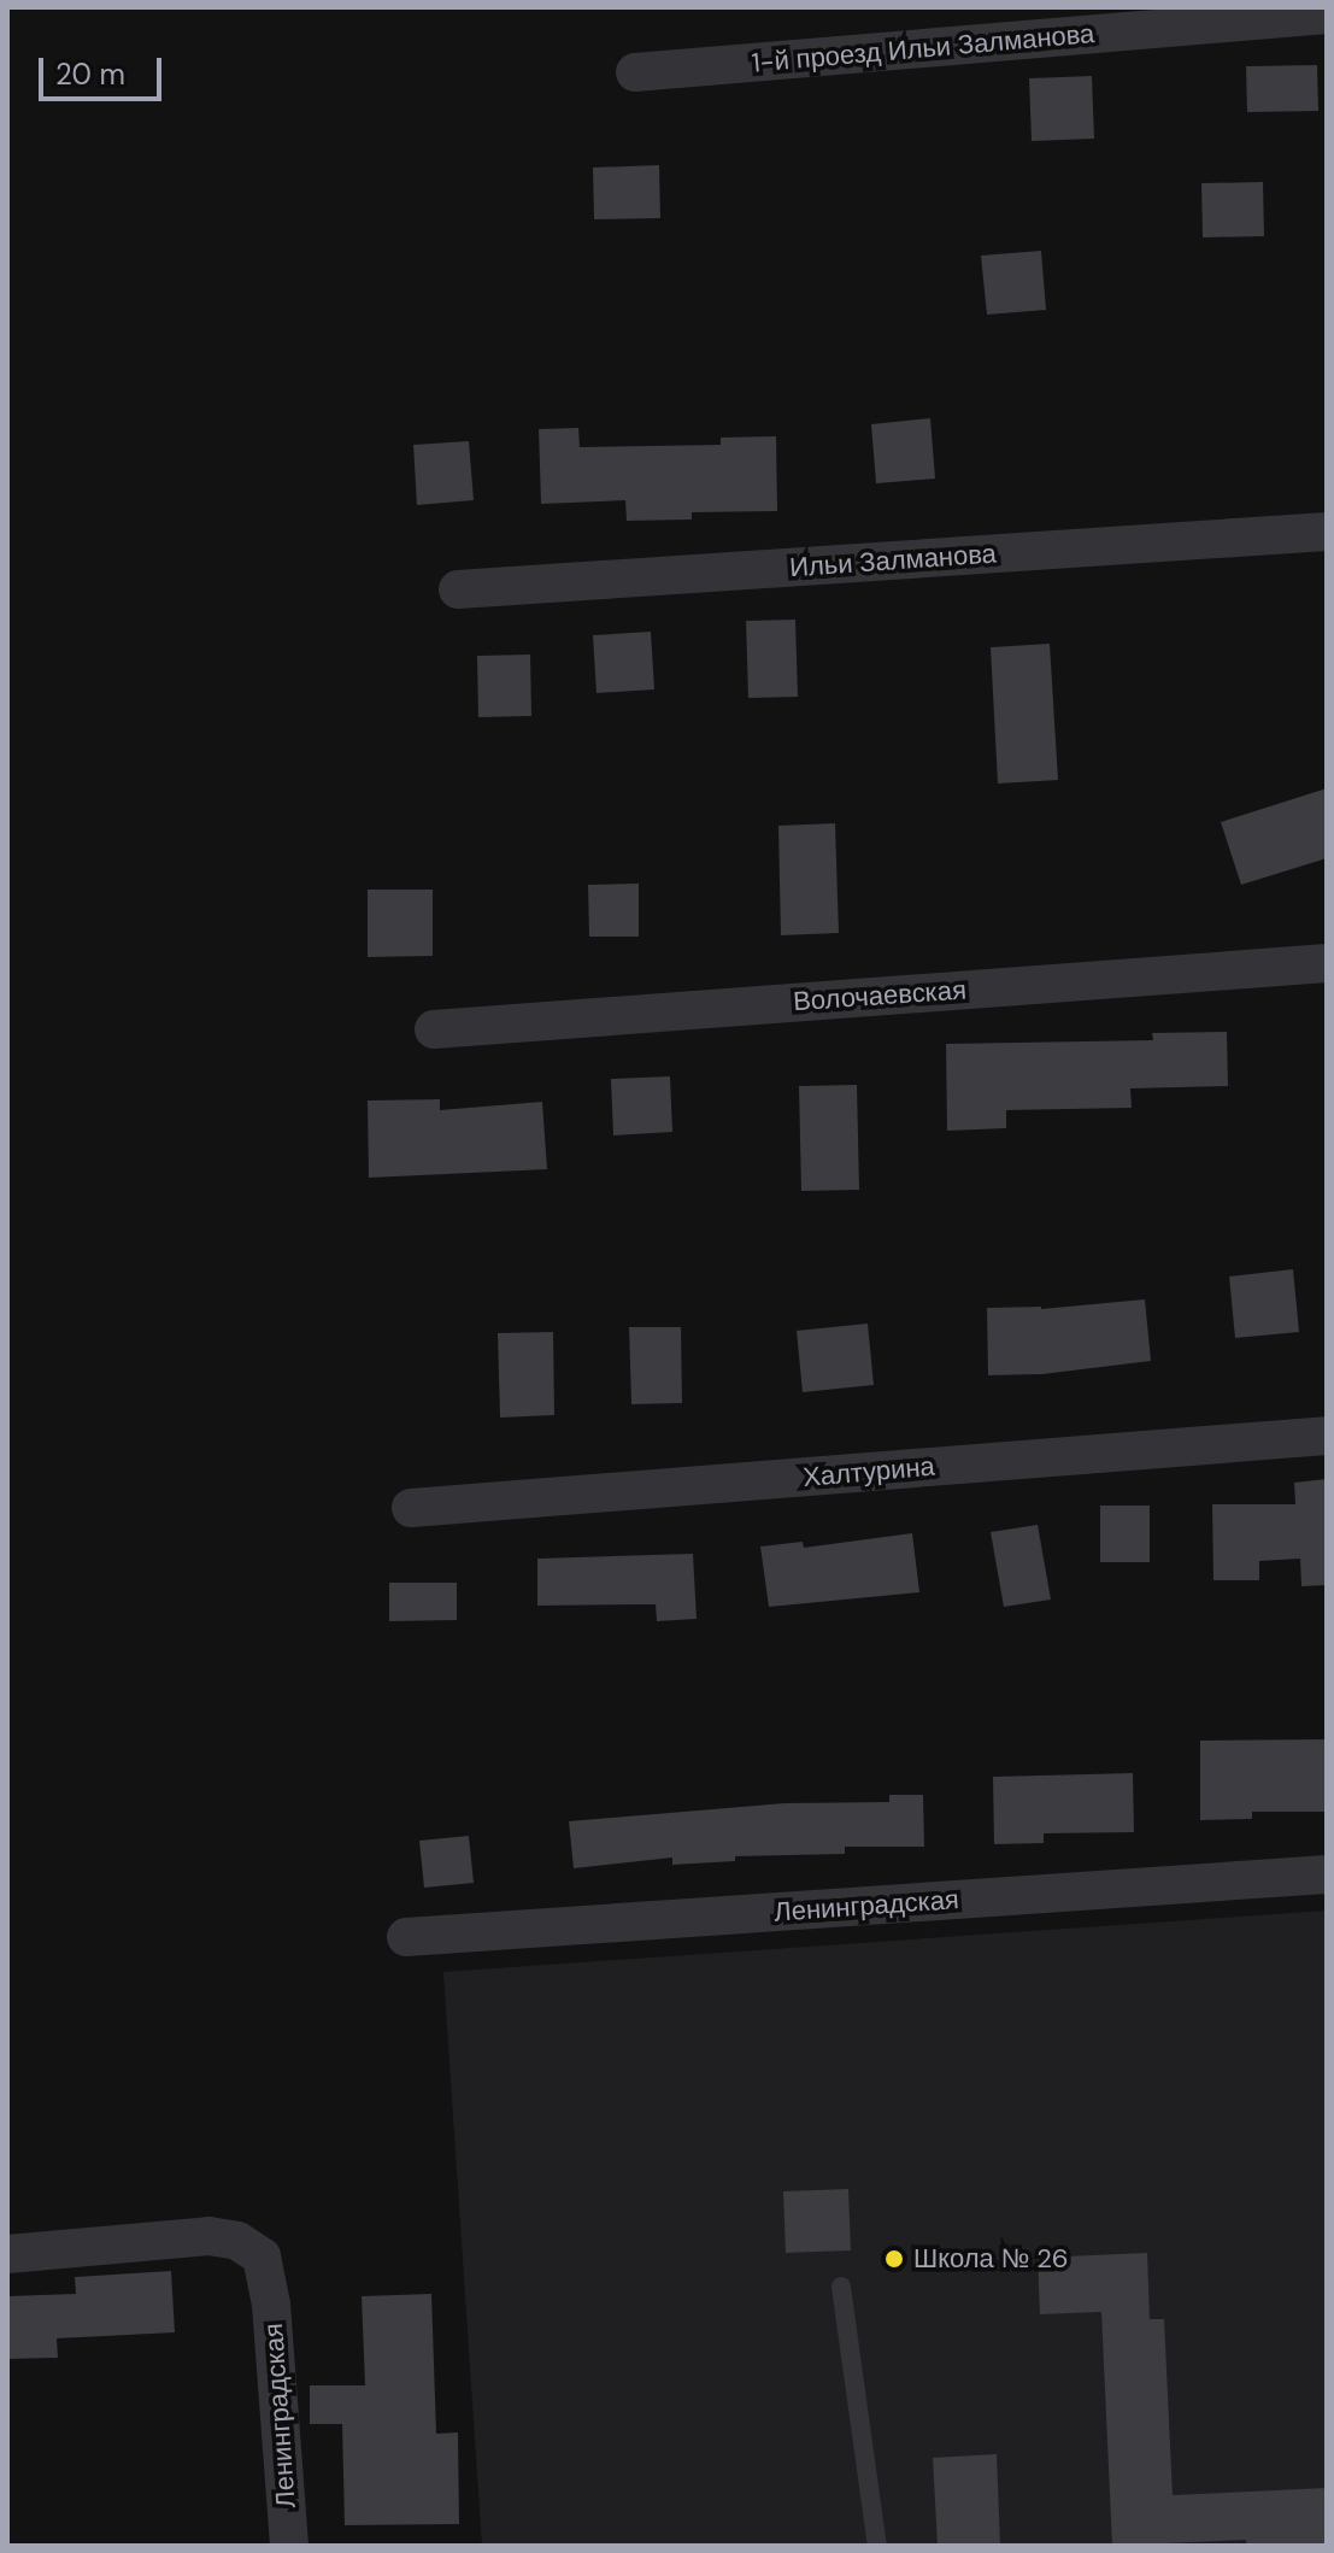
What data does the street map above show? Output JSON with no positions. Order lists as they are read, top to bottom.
{
  "streets": {
    "street": [
      "1-й проезд Ильи Залманова",
      "Ильи Залманова",
      "Волочаевская",
      "Халтурина",
      "Ленинградская"
    ]
  },
  "places": ["Школа № 26"],
  "scale_bar": "20 m"
}
